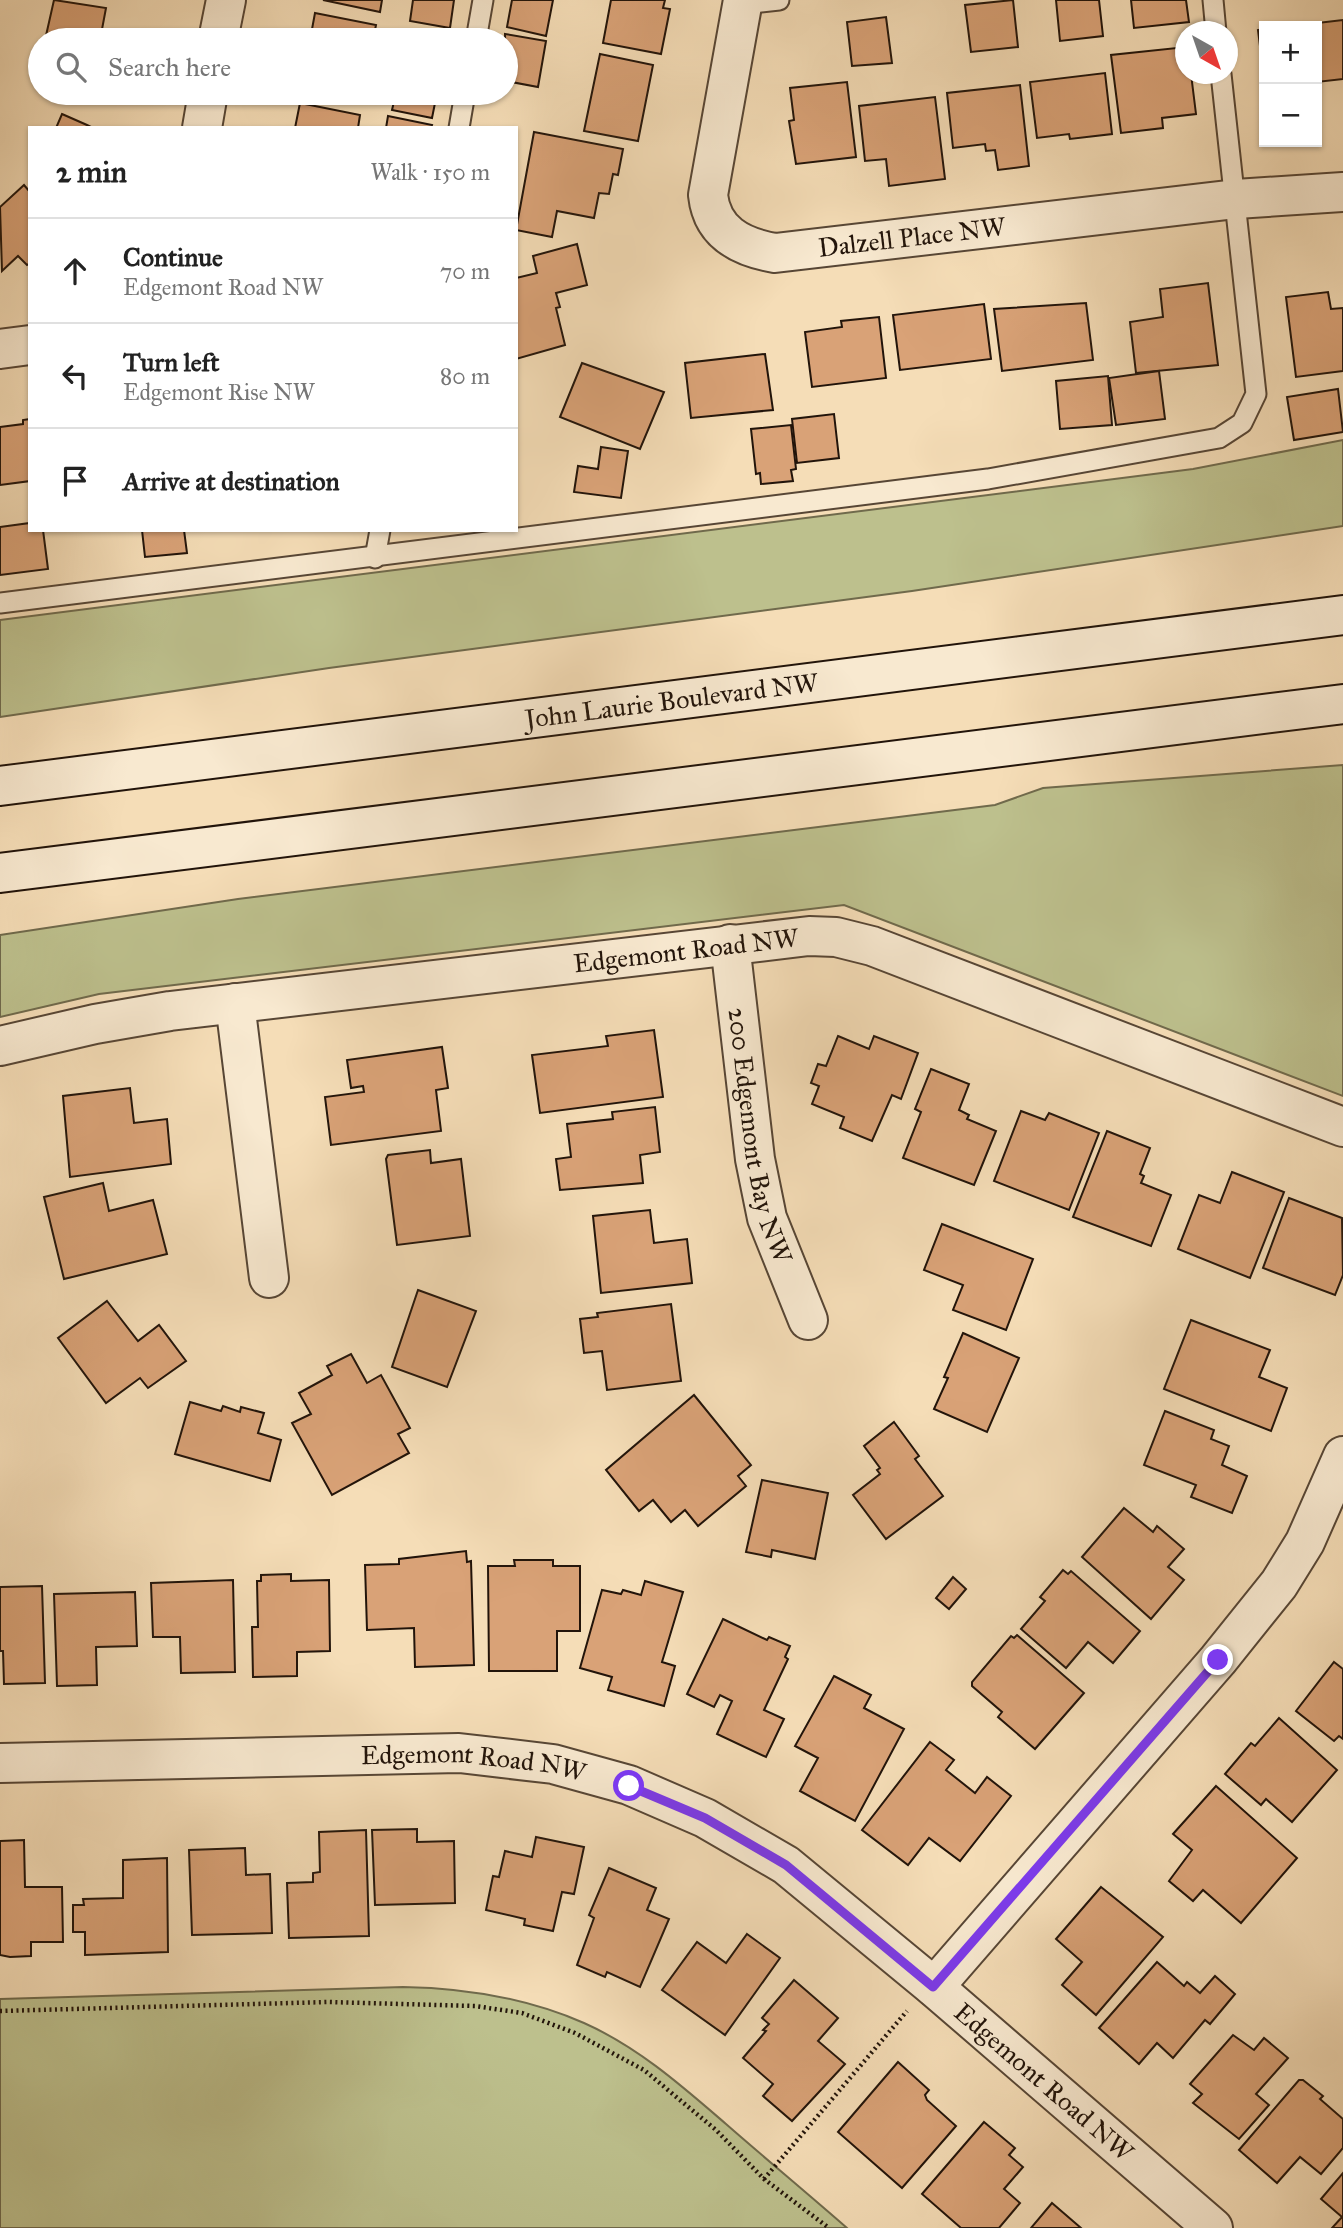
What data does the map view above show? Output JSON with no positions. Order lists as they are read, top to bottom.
{
  "streets": {
    "street": [
      "Dalzell Place NW",
      "John Laurie Boulevard NW",
      "Edgemont Road NW",
      "200 Edgemont Bay NW"
    ]
  },
  "crossings": [
    ["Edgemont Road NW", "200 Edgemont Bay NW"]
  ],
  "north": "bottom right",
  "page": {
    "map_buttons": ["+", "−"],
    "search": "Search here",
    "heading": ["2 min", "Walk · 150 m"],
    "list": [
      ["Continue", "Edgemont Road NW", "70 m"],
      ["Turn left", "Edgemont Rise NW", "80 m"],
      "Arrive at destination"
    ]
  }
}
